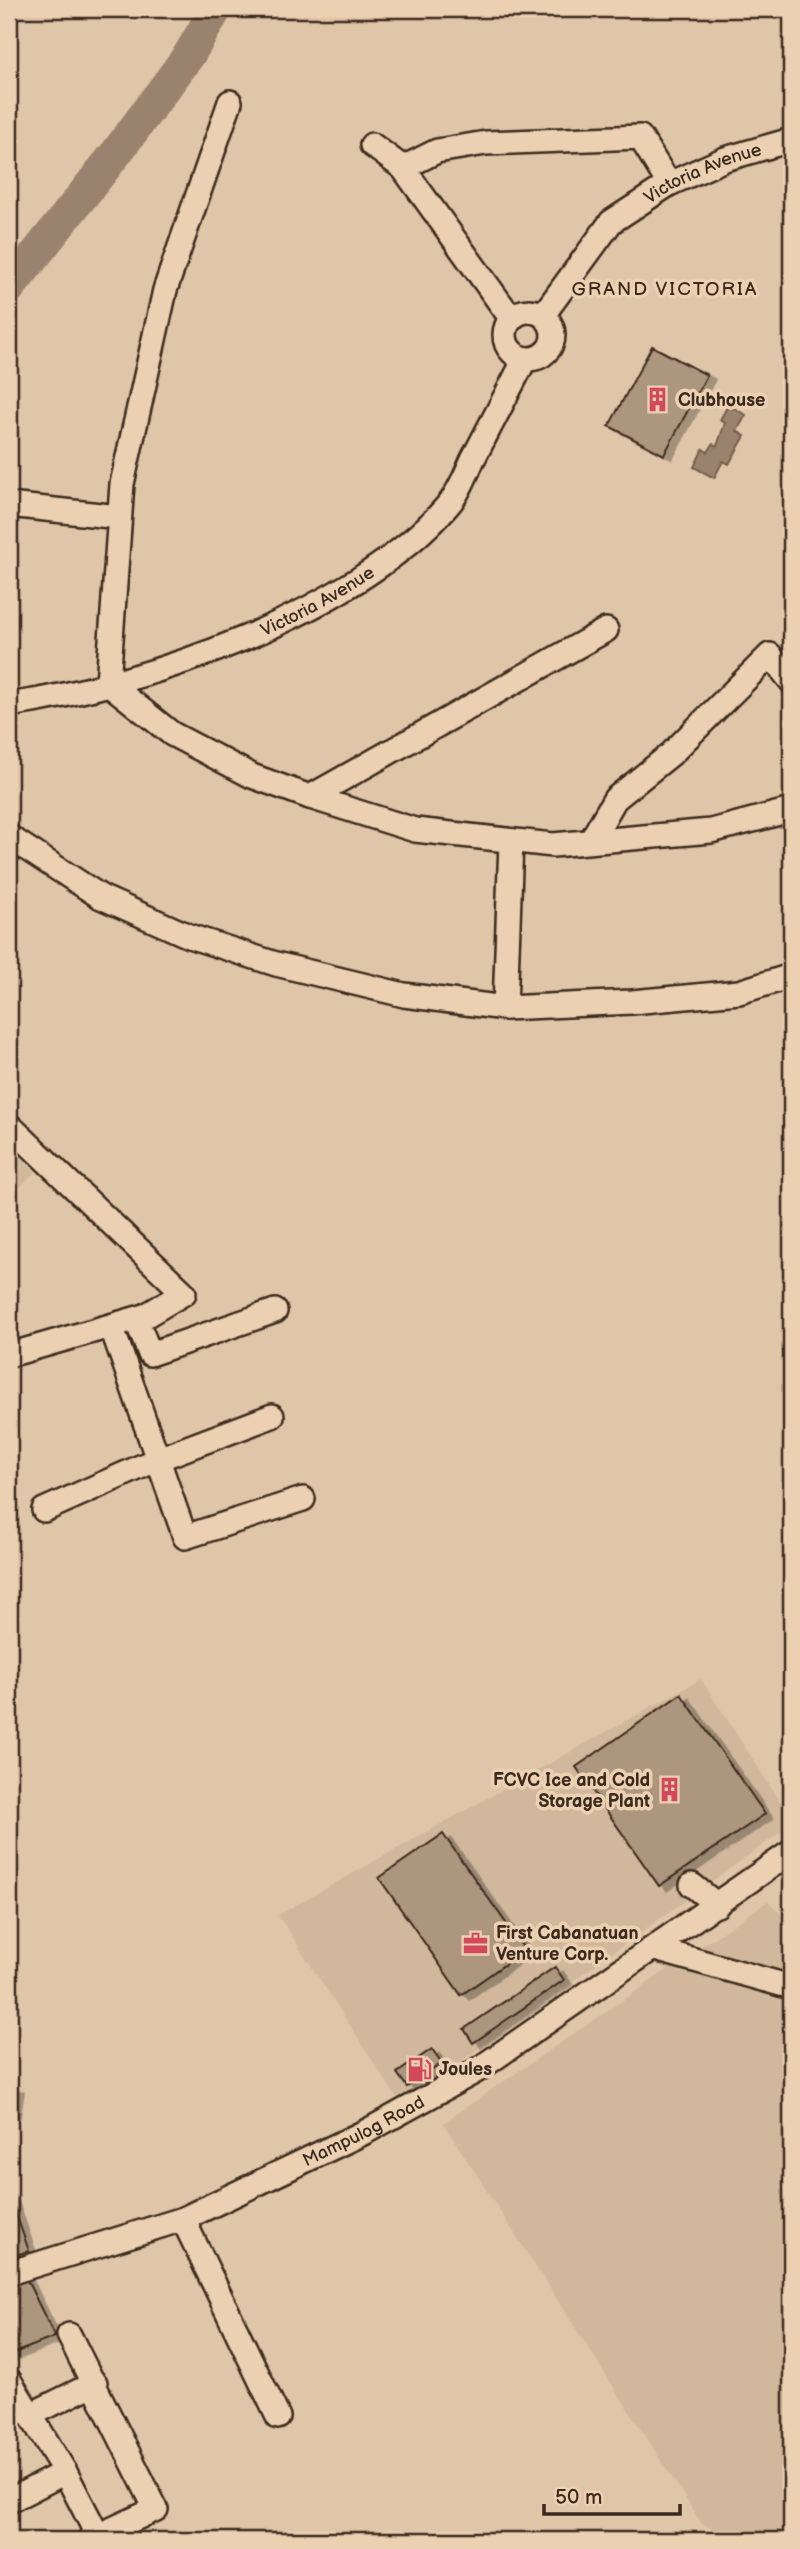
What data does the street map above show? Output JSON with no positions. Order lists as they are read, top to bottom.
{
  "streets": {
    "street": ["Victoria Avenue", "Mampulog Road"]
  },
  "districts": ["GRAND VICTORIA"],
  "places": {
    "building": ["Clubhouse", "FCVC Ice and Cold Storage Plant"],
    "office": ["First Cabanatuan Venture Corp."],
    "fuel station": ["Joules"]
  },
  "scale_bar": "50 m"
}
